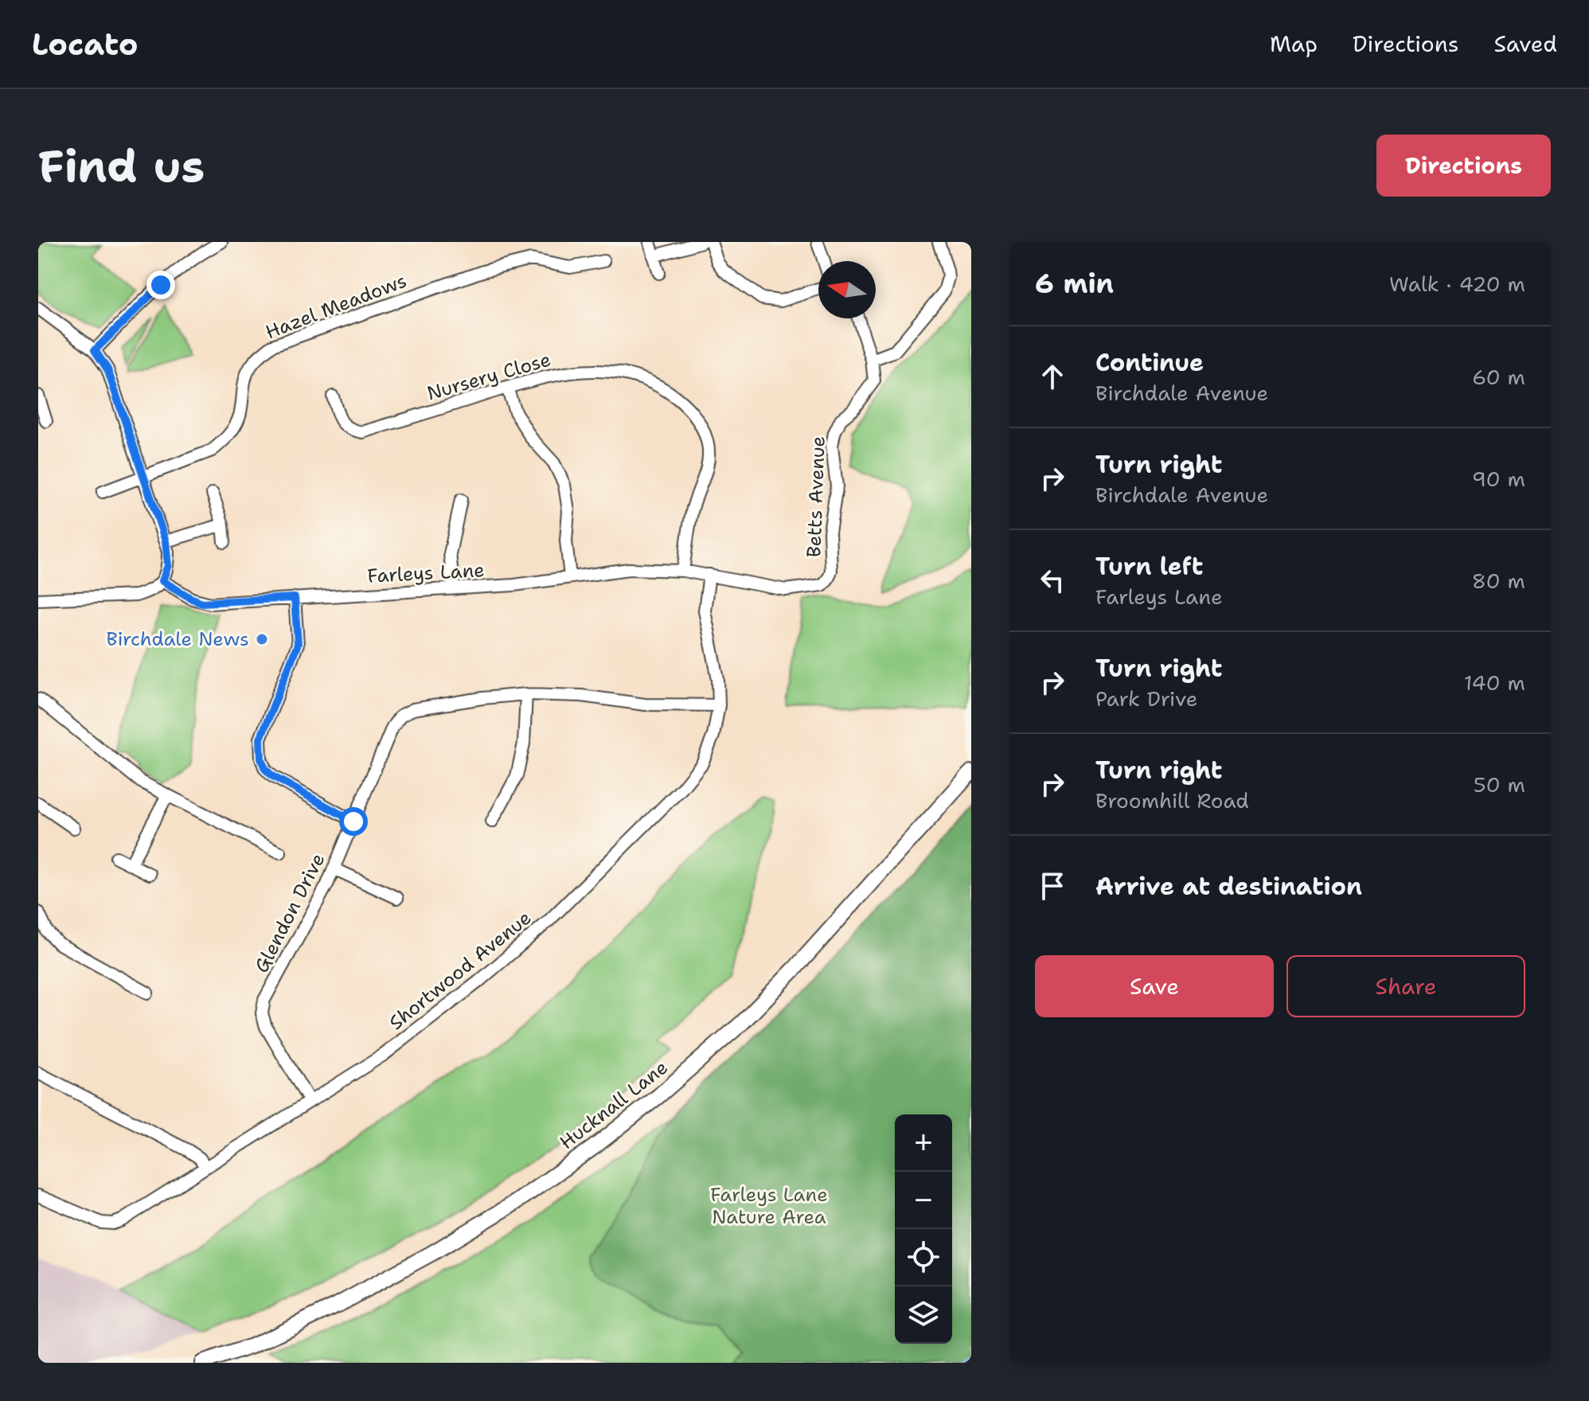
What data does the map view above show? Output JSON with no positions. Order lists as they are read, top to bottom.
{
  "streets": {
    "main road": ["Hucknall Lane"],
    "street": [
      "Hazel Meadows",
      "Nursery Close",
      "Betts Avenue",
      "Farleys Lane",
      "Glendon Drive",
      "Shortwood Avenue"
    ]
  },
  "crossings": [
    ["Nursery Close", "Farleys Lane"],
    ["Betts Avenue", "Farleys Lane"],
    ["Farleys Lane", "Shortwood Avenue"],
    ["Glendon Drive", "Shortwood Avenue"]
  ],
  "parks": ["Farleys Lane Nature Area"],
  "places": ["Birchdale News"],
  "north": "left",
  "page": {
    "header": "Locato",
    "nav": ["Map", "Directions", "Saved"],
    "buttons": [
      "Directions",
      ["Save", "Share"]
    ],
    "title": "Find us",
    "heading": ["6 min", "Walk · 420 m"],
    "list": [
      ["Continue", "Birchdale Avenue", "60 m"],
      ["Turn right", "Birchdale Avenue", "90 m"],
      ["Turn left", "Farleys Lane", "80 m"],
      ["Turn right", "Park Drive", "140 m"],
      ["Turn right", "Broomhill Road", "50 m"],
      "Arrive at destination"
    ],
    "map_buttons": ["+", "−"]
  }
}
